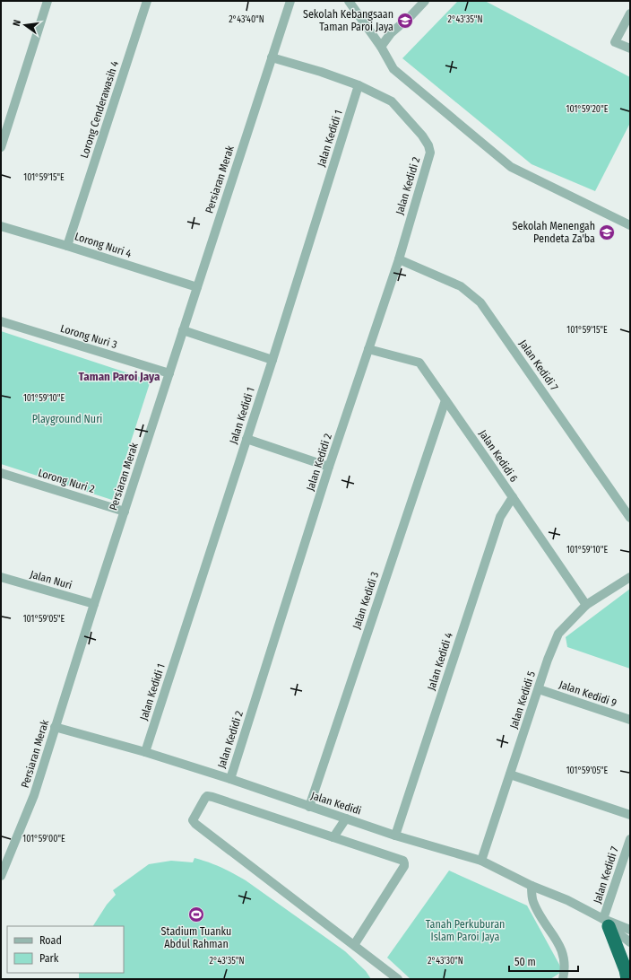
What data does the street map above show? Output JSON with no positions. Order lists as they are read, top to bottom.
{
  "streets": {
    "street": [
      "Lorong Cenderawasih 4",
      "Jalan Kedidi 1",
      "Persiaran Merak",
      "Jalan Kedidi 2",
      "Lorong Nuri 4",
      "Lorong Nuri 3",
      "Jalan Kedidi 7",
      "Jalan Kedidi 6",
      "Lorong Nuri 2",
      "Jalan Nuri",
      "Jalan Kedidi 3",
      "Jalan Kedidi 4",
      "Jalan Kedidi 9",
      "Jalan Kedidi 5",
      "Jalan Kedidi"
    ]
  },
  "crossings": [
    ["Lorong Cenderawasih 4", "Lorong Nuri 4"],
    ["Jalan Kedidi 1", "Jalan Kedidi 2"],
    ["Jalan Kedidi 1", "Jalan Kedidi"],
    ["Persiaran Merak", "Lorong Nuri 4"],
    ["Persiaran Merak", "Lorong Nuri 3"],
    ["Persiaran Merak", "Lorong Nuri 2"],
    ["Persiaran Merak", "Jalan Nuri"],
    ["Persiaran Merak", "Jalan Kedidi"],
    ["Jalan Kedidi 2", "Jalan Kedidi 7"],
    ["Jalan Kedidi 2", "Jalan Kedidi 6"],
    ["Jalan Kedidi 2", "Jalan Kedidi"],
    ["Jalan Kedidi 7", "Jalan Kedidi"],
    ["Jalan Kedidi 6", "Jalan Kedidi 3"],
    ["Jalan Kedidi 6", "Jalan Kedidi 4"],
    ["Jalan Kedidi 6", "Jalan Kedidi 5"],
    ["Jalan Kedidi 3", "Jalan Kedidi"],
    ["Jalan Kedidi 4", "Jalan Kedidi"],
    ["Jalan Kedidi 9", "Jalan Kedidi 5"],
    ["Jalan Kedidi 5", "Jalan Kedidi"]
  ],
  "districts": ["Taman Paroi Jaya"],
  "parks": ["Playground Nuri", "Tanah Perkuburan Islam Paroi Jaya"],
  "places": {
    "school or university": ["Sekolah Kebangsaan Taman Paroi Jaya", "Sekolah Menengah Pendeta Za'ba"],
    "sports": ["Stadium Tuanku Abdul Rahman"]
  },
  "legend": ["Road", "Park"],
  "scale_bar": "50 m",
  "north": "left",
  "coordinates": [
    "2°43'40\"N",
    "2°43'35\"N",
    "101°59'20\"E",
    "101°59'15\"E",
    "101°59'10\"E",
    "101°59'05\"E",
    "101°59'00\"E",
    "2°43'30\"N"
  ]
}
